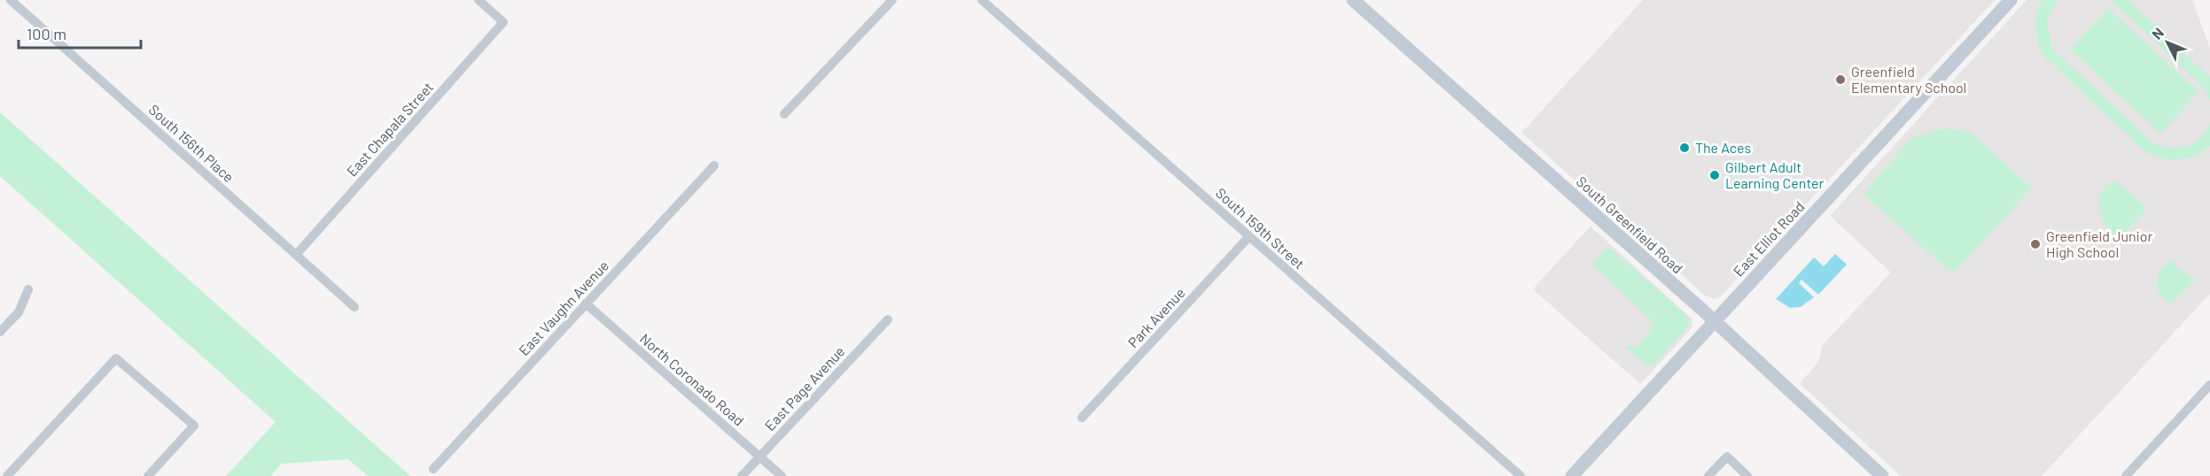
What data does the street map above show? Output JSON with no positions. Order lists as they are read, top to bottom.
{
  "streets": {
    "main road": ["South Greenfield Road", "East Elliot Road"],
    "street": [
      "East Chapala Street",
      "South 156th Place",
      "South 159th Street",
      "East Vaughn Avenue",
      "Park Avenue",
      "North Coronado Road",
      "East Page Avenue"
    ]
  },
  "crossings": [
    ["East Chapala Street", "South 156th Place"],
    ["South Greenfield Road", "East Elliot Road"],
    ["South 159th Street", "Park Avenue"],
    ["East Vaughn Avenue", "North Coronado Road"],
    ["North Coronado Road", "East Page Avenue"]
  ],
  "places": [
    "Greenfield Elementary School",
    "The Aces",
    "Gilbert Adult Learning Center",
    "Greenfield Junior High School"
  ],
  "scale_bar": "100 m",
  "north": "top left"
}
